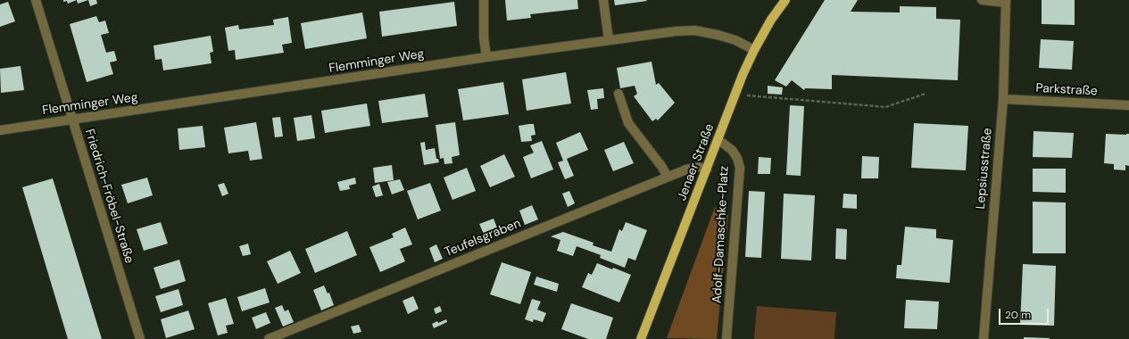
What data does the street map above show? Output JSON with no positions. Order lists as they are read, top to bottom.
{
  "streets": {
    "main road": ["Jenaer Straße"],
    "street": [
      "Flemminger Weg",
      "Parkstraße",
      "Lepsiusstraße",
      "Friedrich-Fröbel-Straße",
      "Adolf-Damaschke-Platz",
      "Teufelsgraben"
    ]
  },
  "crossings": [
    ["Flemminger Weg", "Jenaer Straße"],
    ["Flemminger Weg", "Friedrich-Fröbel-Straße"],
    ["Parkstraße", "Lepsiusstraße"],
    ["Jenaer Straße", "Adolf-Damaschke-Platz"],
    ["Jenaer Straße", "Teufelsgraben"]
  ],
  "scale_bar": "20 m"
}
